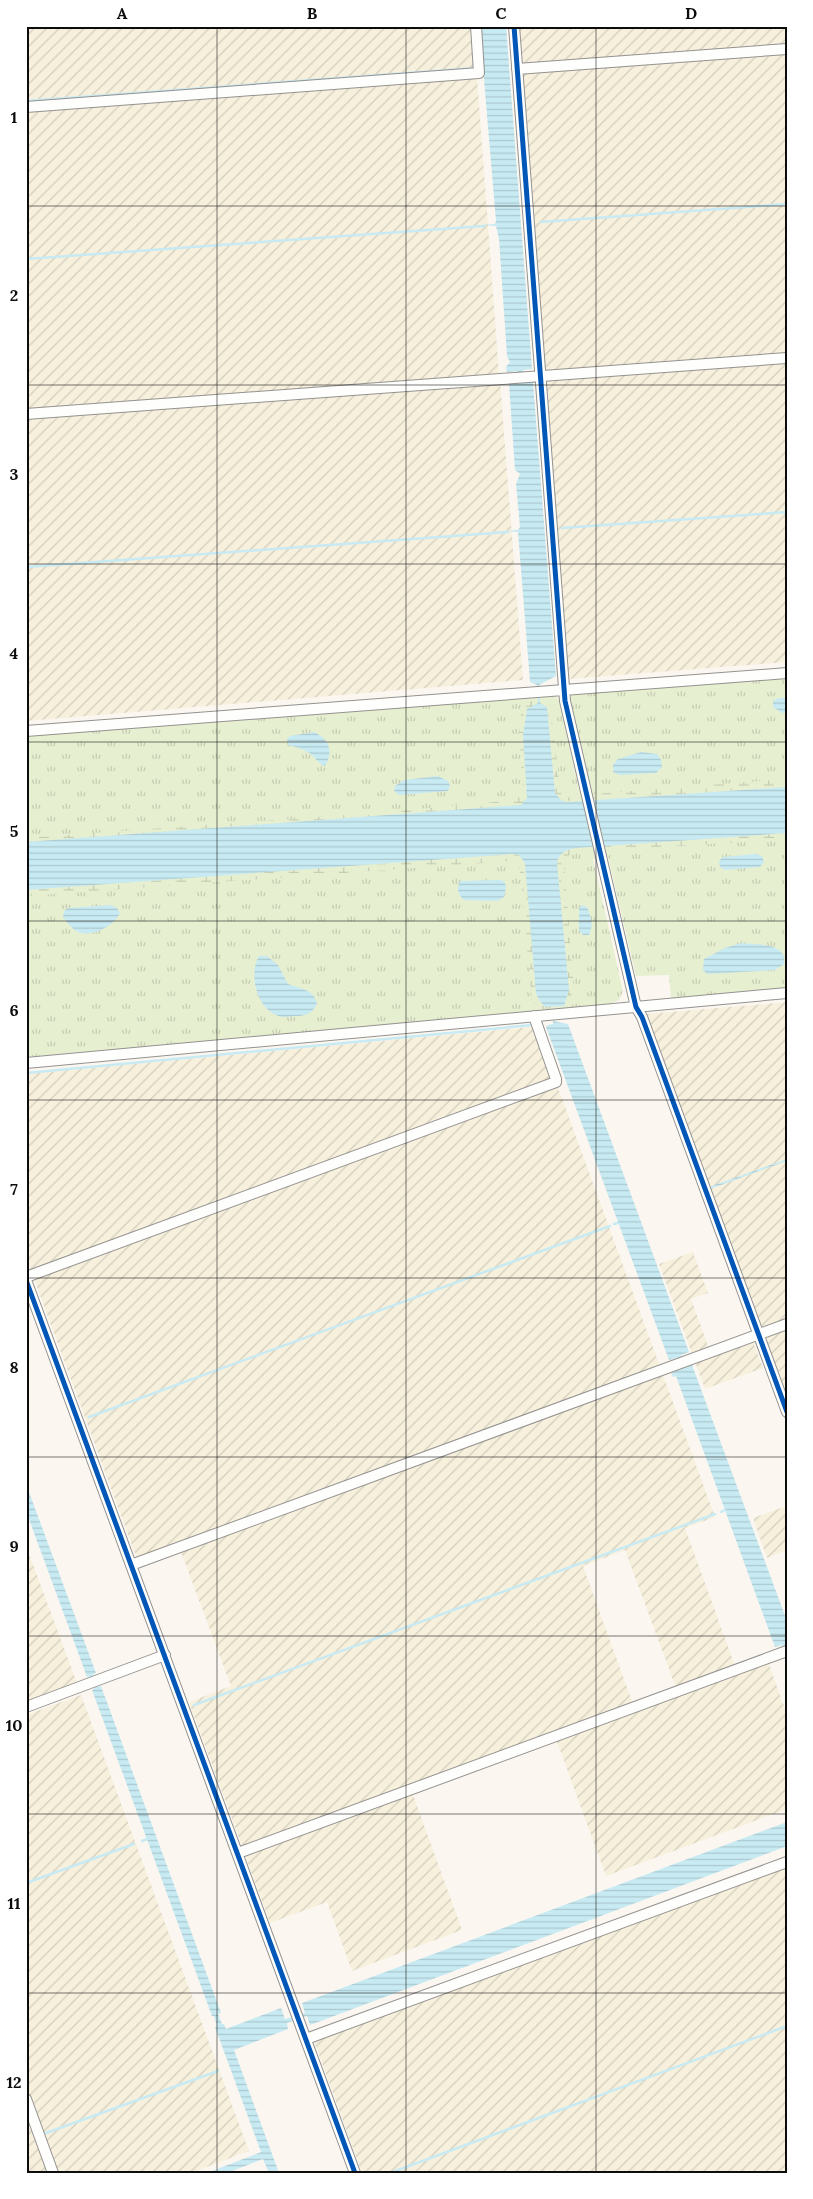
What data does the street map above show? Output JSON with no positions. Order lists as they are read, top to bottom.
{
  "grid": {
    "columns": [
      "A",
      "B",
      "C",
      "D"
    ],
    "rows": [
      "1",
      "2",
      "3",
      "4",
      "5",
      "6",
      "7",
      "8",
      "9",
      "10",
      "11",
      "12"
    ]
  }
}
